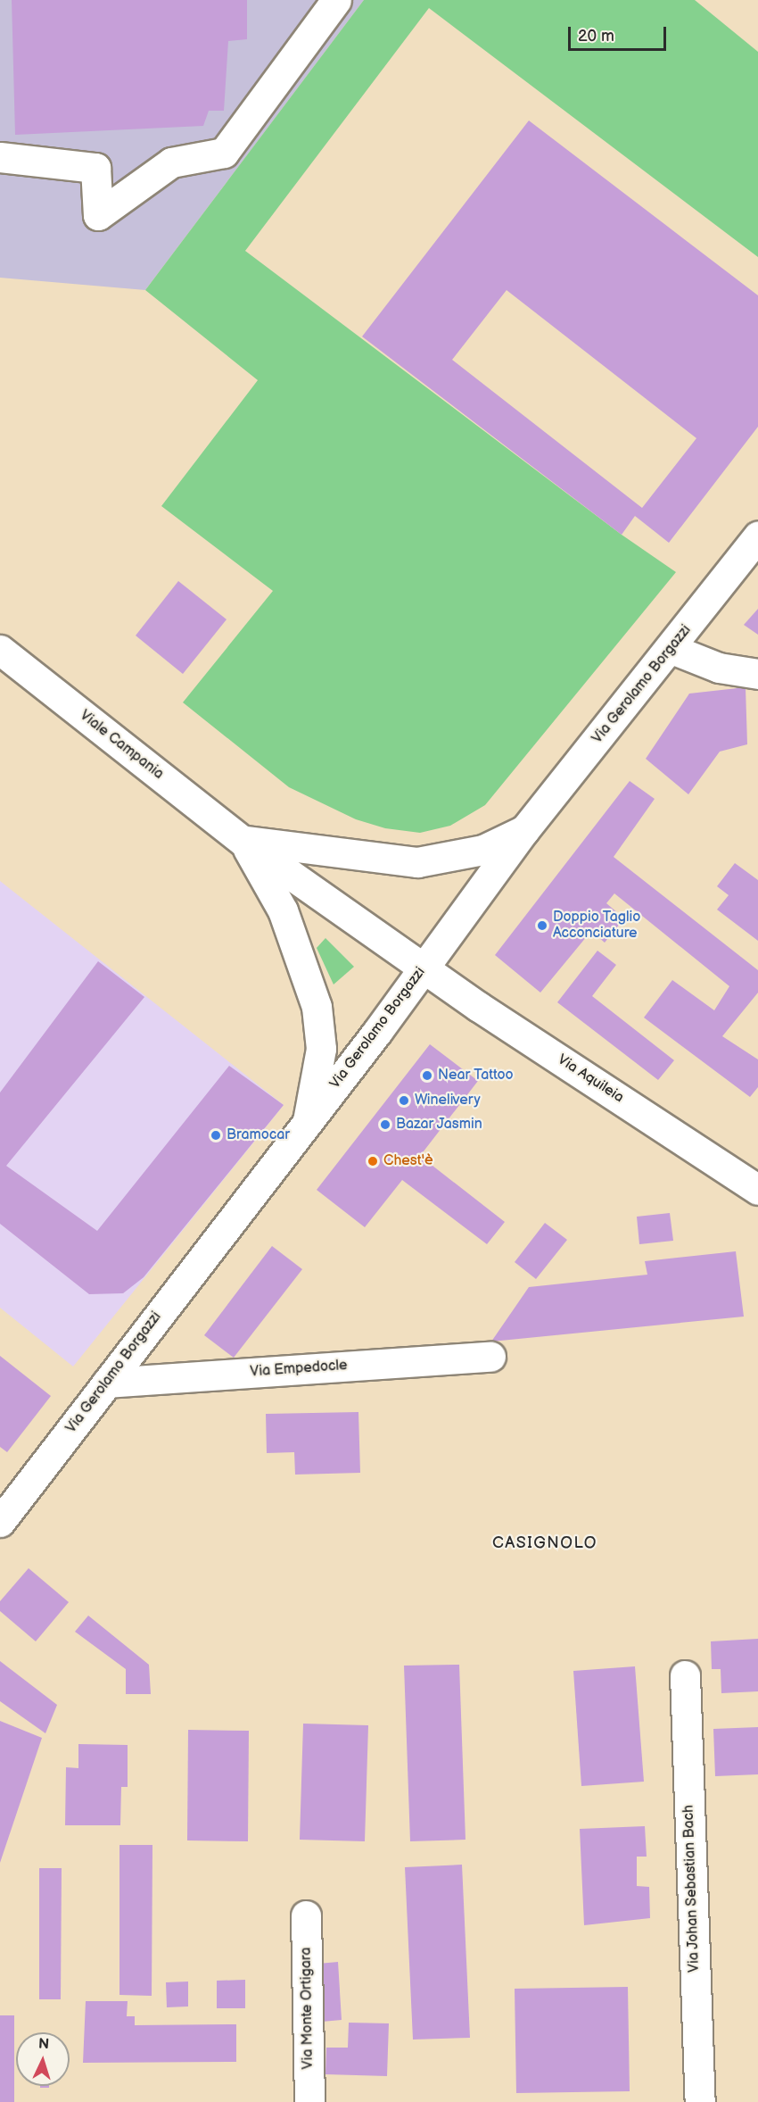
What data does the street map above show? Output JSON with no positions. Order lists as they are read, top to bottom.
{
  "streets": {
    "street": [
      "Via Gerolamo Borgazzi",
      "Viale Campania",
      "Via Aquileia",
      "Via Empedocle",
      "Via Johan Sebastian Bach",
      "Via Monte Ortigara"
    ]
  },
  "crossings": [
    ["Via Gerolamo Borgazzi", "Viale Campania"],
    ["Via Gerolamo Borgazzi", "Via Aquileia"],
    ["Via Gerolamo Borgazzi", "Via Empedocle"],
    ["Viale Campania", "Via Aquileia"]
  ],
  "districts": ["CASIGNOLO"],
  "places": [
    "Doppio Taglio Acconciature",
    "Near Tattoo",
    "Winelivery",
    "Bazar Jasmin",
    "Bramocar",
    "Chest'è"
  ],
  "scale_bar": "20 m",
  "north": "top"
}
